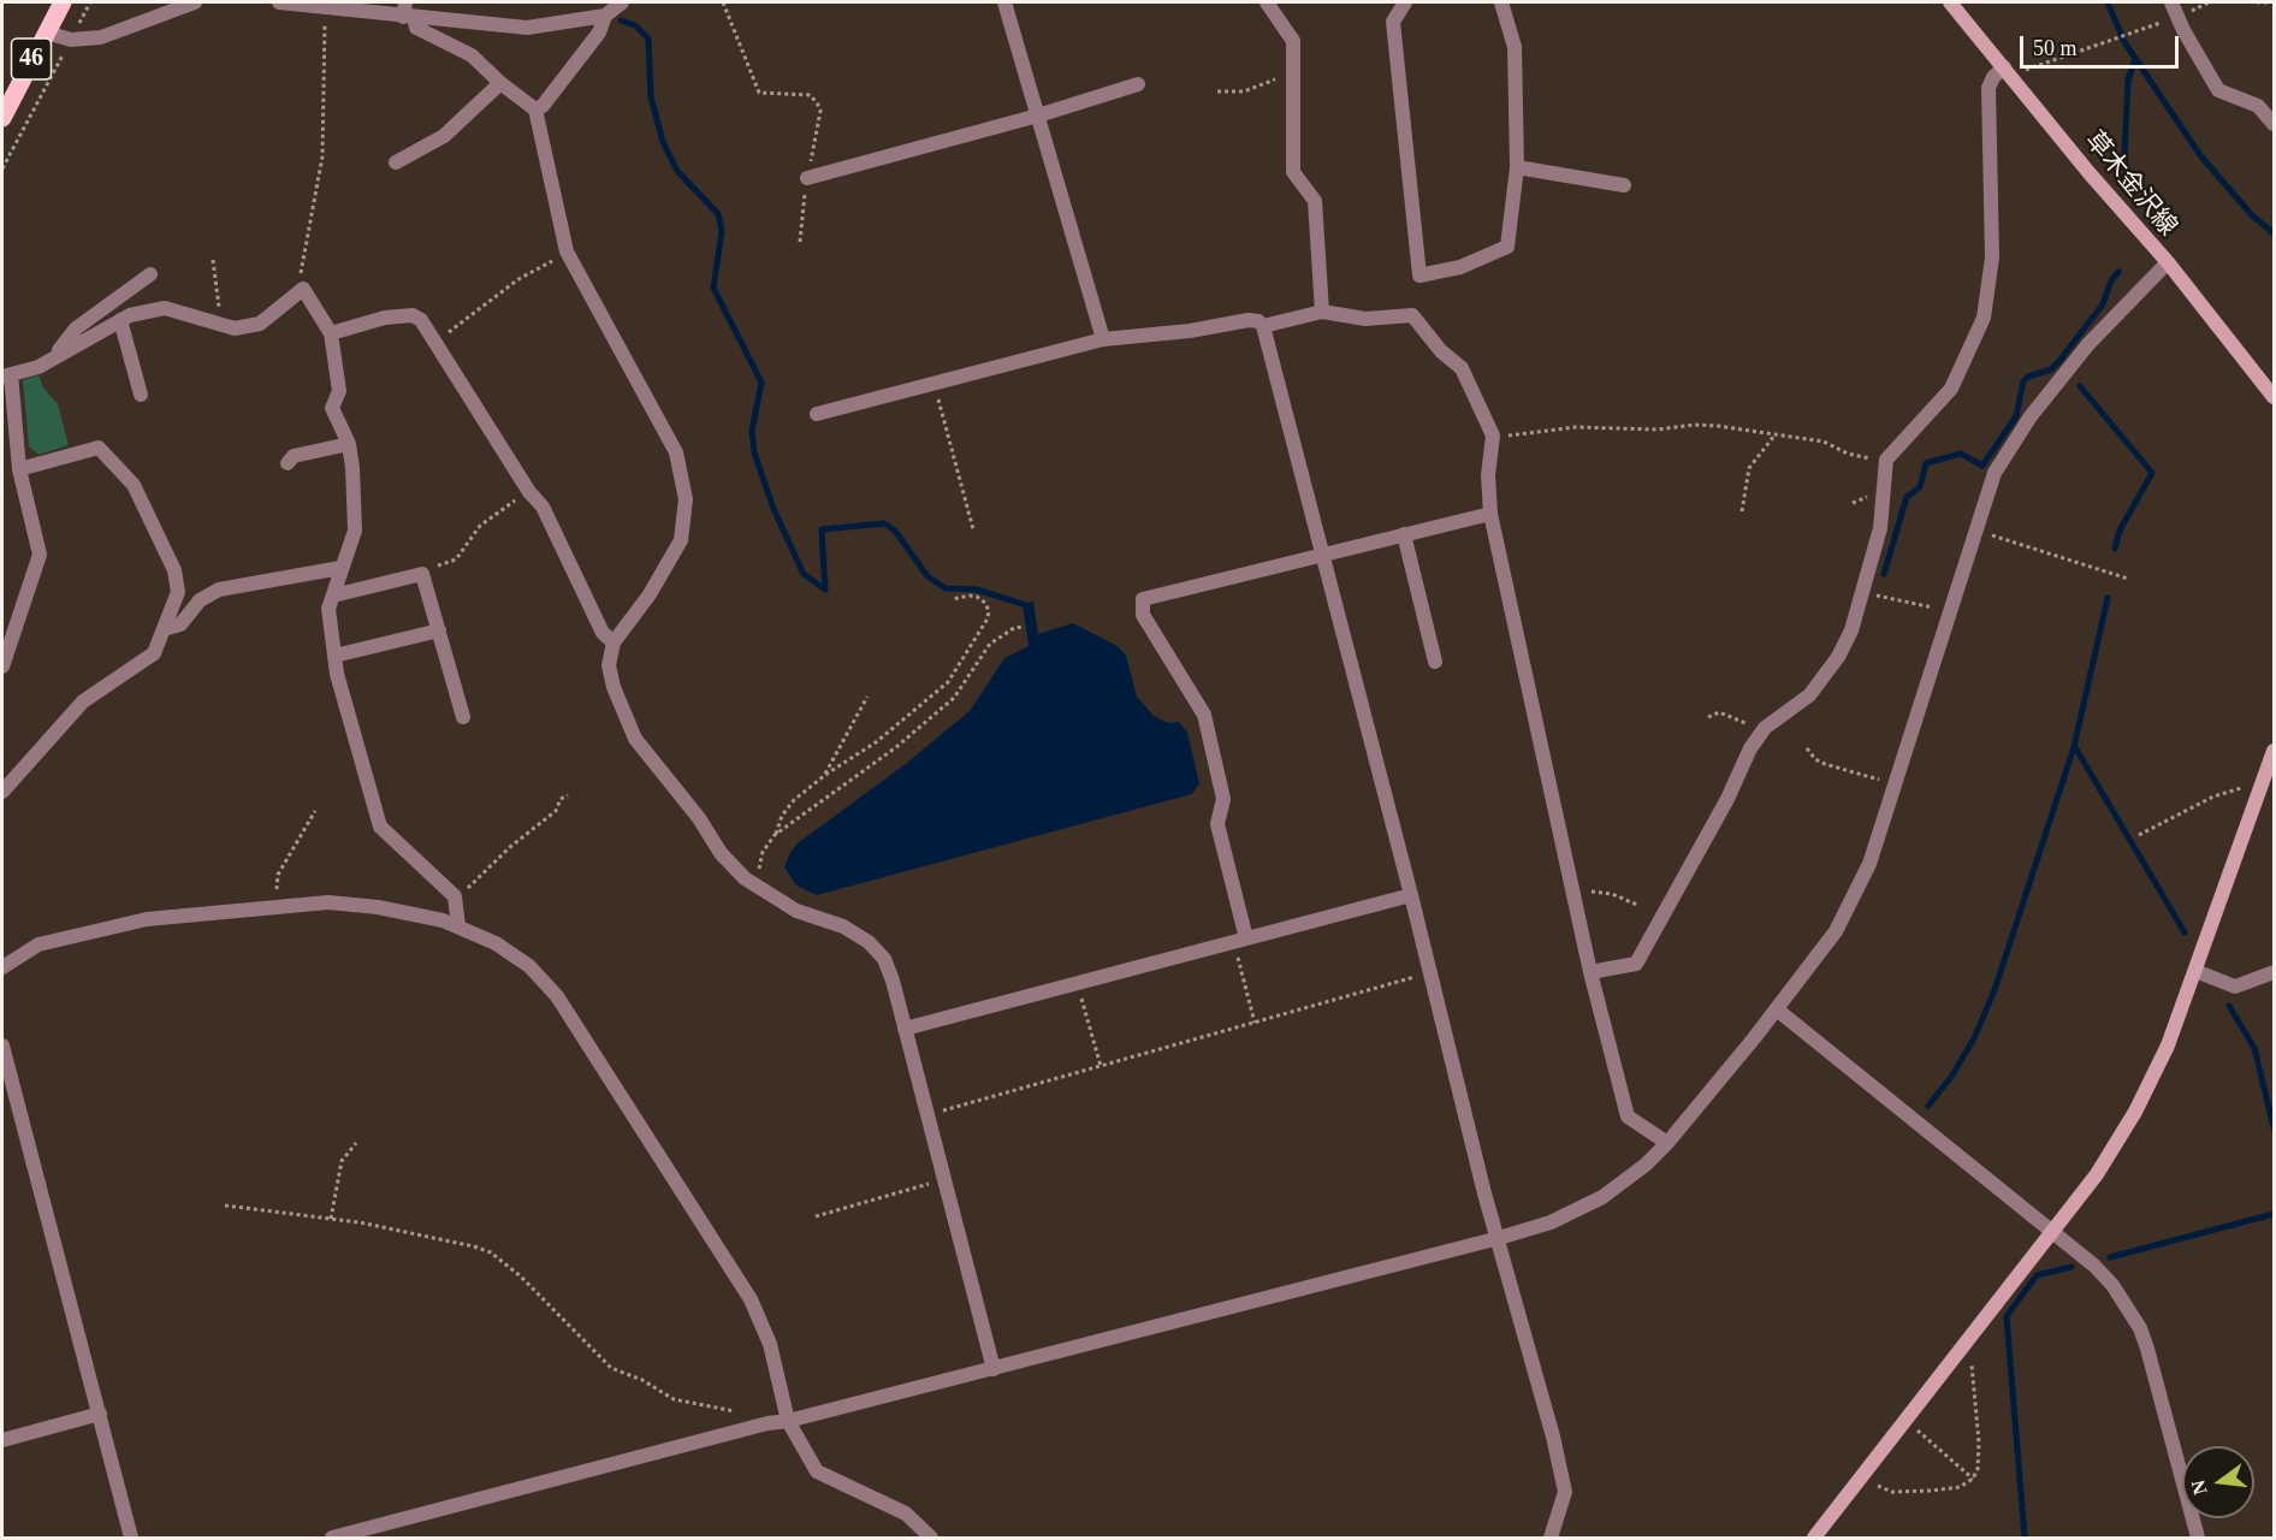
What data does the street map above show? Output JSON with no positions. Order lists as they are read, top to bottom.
{
  "streets": {
    "main road": ["46"],
    "street": ["草木金沢線"]
  },
  "scale_bar": "50 m",
  "north": "left"
}
